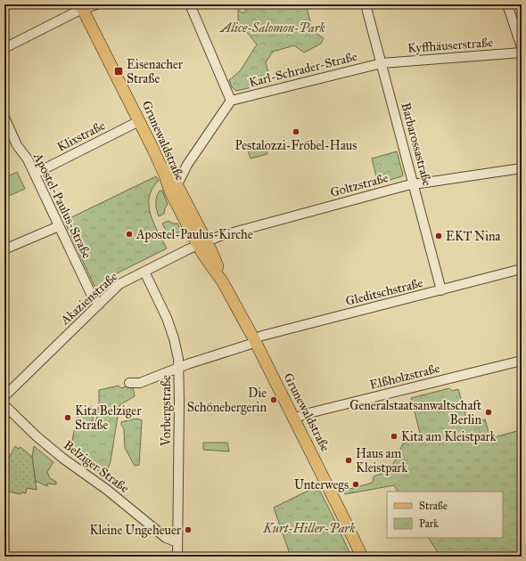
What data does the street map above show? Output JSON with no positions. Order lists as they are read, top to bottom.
{
  "streets": {
    "main road": ["Grunewaldstraße"],
    "street": [
      "Kyffhäuserstraße",
      "Karl-Schrader-Straße",
      "Klixstraße",
      "Barbarossastraße",
      "Goltzstraße",
      "Apostel-Paulus-Straße",
      "Gleditschstraße",
      "Akazienstraße",
      "Elßholzstraße",
      "Vorbergstraße",
      "Belziger Straße"
    ]
  },
  "crossings": [
    ["Kyffhäuserstraße", "Karl-Schrader-Straße"],
    ["Kyffhäuserstraße", "Barbarossastraße"],
    ["Karl-Schrader-Straße", "Barbarossastraße"],
    ["Klixstraße", "Grunewaldstraße"],
    ["Klixstraße", "Apostel-Paulus-Straße"],
    ["Grunewaldstraße", "Goltzstraße"],
    ["Grunewaldstraße", "Gleditschstraße"],
    ["Grunewaldstraße", "Akazienstraße"],
    ["Grunewaldstraße", "Elßholzstraße"],
    ["Barbarossastraße", "Goltzstraße"],
    ["Barbarossastraße", "Gleditschstraße"],
    ["Goltzstraße", "Akazienstraße"],
    ["Apostel-Paulus-Straße", "Akazienstraße"],
    ["Gleditschstraße", "Vorbergstraße"],
    ["Akazienstraße", "Vorbergstraße"],
    ["Vorbergstraße", "Belziger Straße"]
  ],
  "parks": ["Alice-Salomon-Park", "Kurt-Hiller-Park"],
  "places": {
    "transit": ["Eisenacher Straße"],
    "other": [
      "Pestalozzi-Fröbel-Haus",
      "Apostel-Paulus-Kirche",
      "EKT Nina",
      "Die Schönebergerin",
      "Generalstaatsanwaltschaft Berlin",
      "Kita Belziger Straße",
      "Kita am Kleistpark",
      "Haus am Kleistpark",
      "Unterwegs",
      "Kleine Ungeheuer"
    ]
  },
  "legend": ["Straße", "Park"]
}
